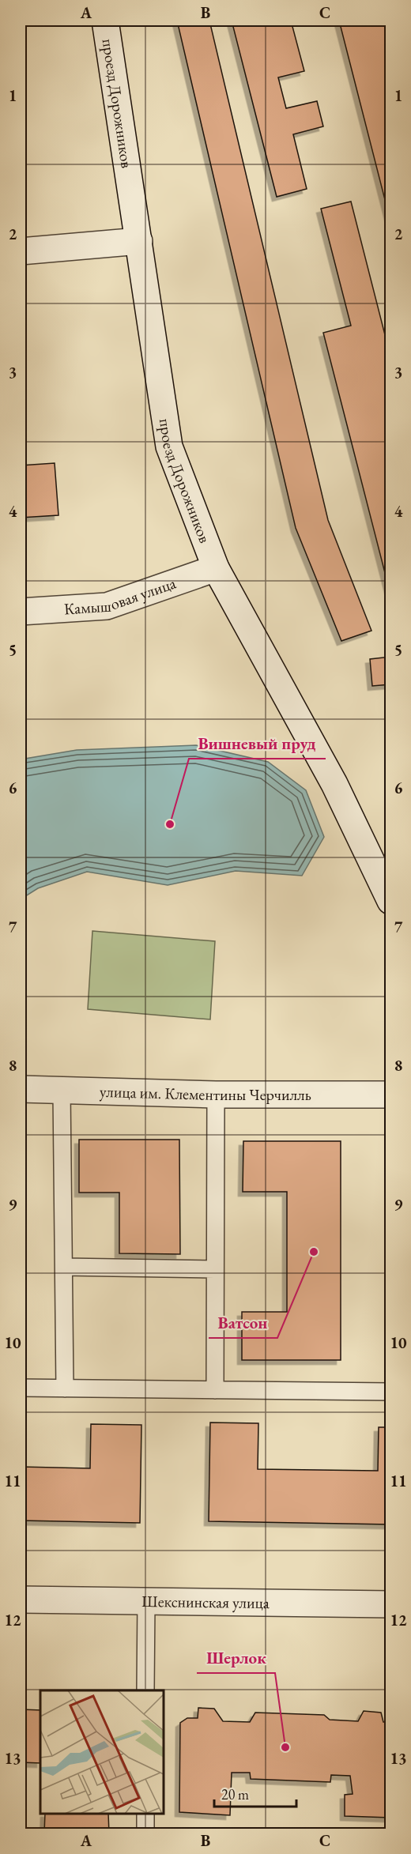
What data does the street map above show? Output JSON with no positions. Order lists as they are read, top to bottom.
{
  "streets": {
    "street": [
      "проезд Дорожников",
      "Камышовая улица",
      "улица им. Клементины Черчилль",
      "Шекснинская улица"
    ]
  },
  "crossings": [
    ["проезд Дорожников", "Камышовая улица"]
  ],
  "places": ["Вишневый пруд", "Ватсон", "Шерлок"],
  "scale_bar": "20 m",
  "grid": {
    "columns": ["A", "B", "C"],
    "rows": [
      "1",
      "2",
      "3",
      "4",
      "5",
      "6",
      "7",
      "8",
      "9",
      "10",
      "11",
      "12",
      "13"
    ]
  }
}
